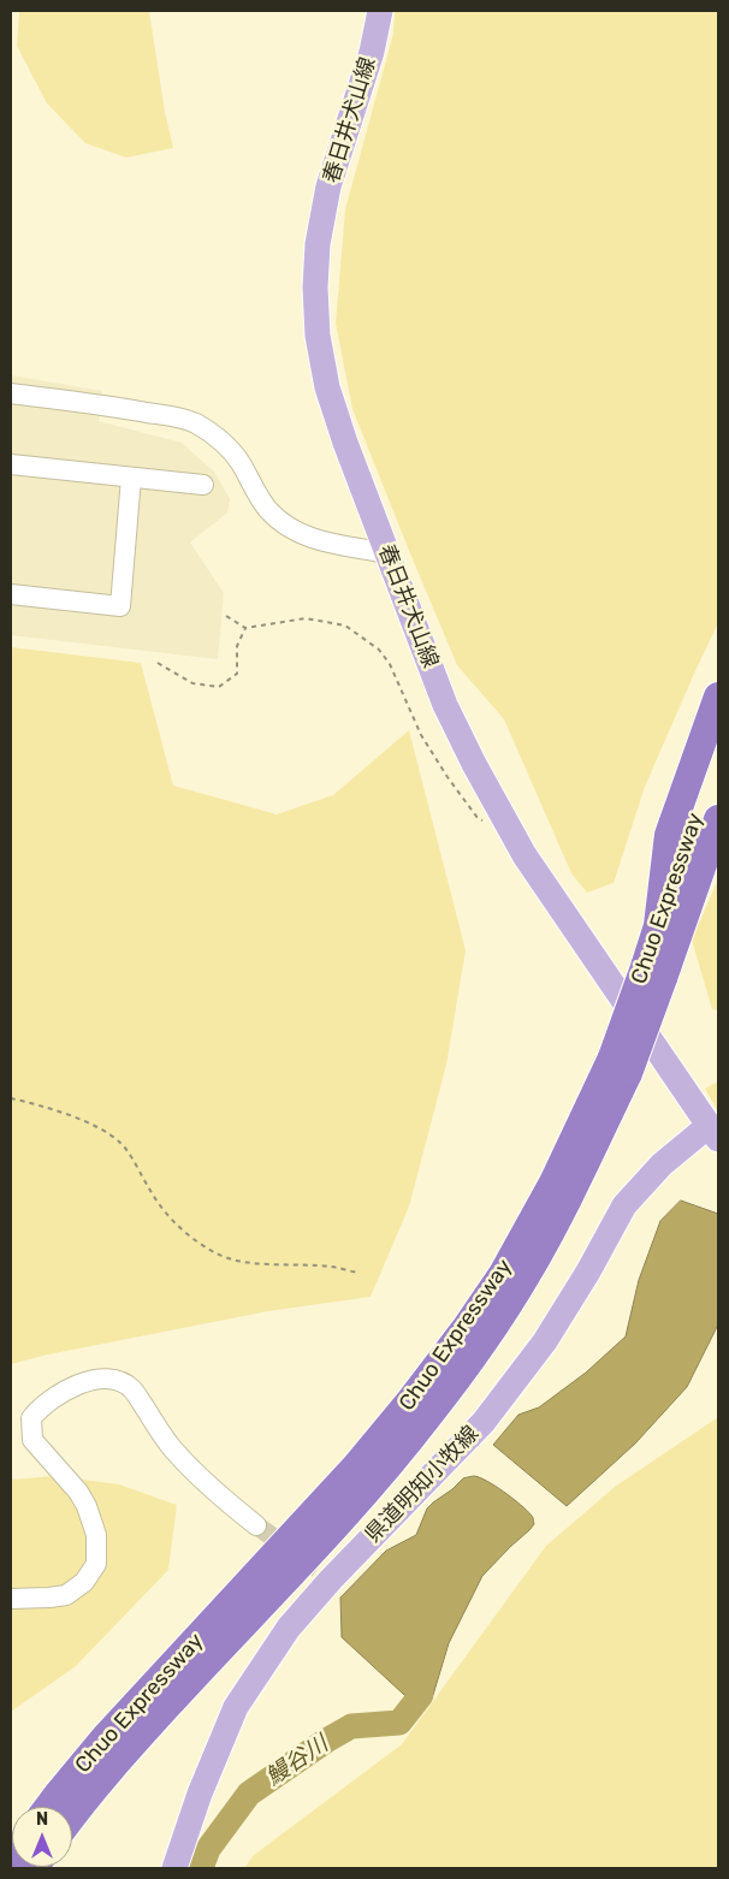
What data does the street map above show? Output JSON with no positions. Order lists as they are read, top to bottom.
{
  "streets": {
    "highway": ["Chuo Expressway"],
    "main road": ["春日井犬山線", "県道明知小牧線"]
  },
  "crossings": [
    ["春日井犬山線", "県道明知小牧線"]
  ],
  "water": ["鰻谷川"],
  "north": "top"
}
